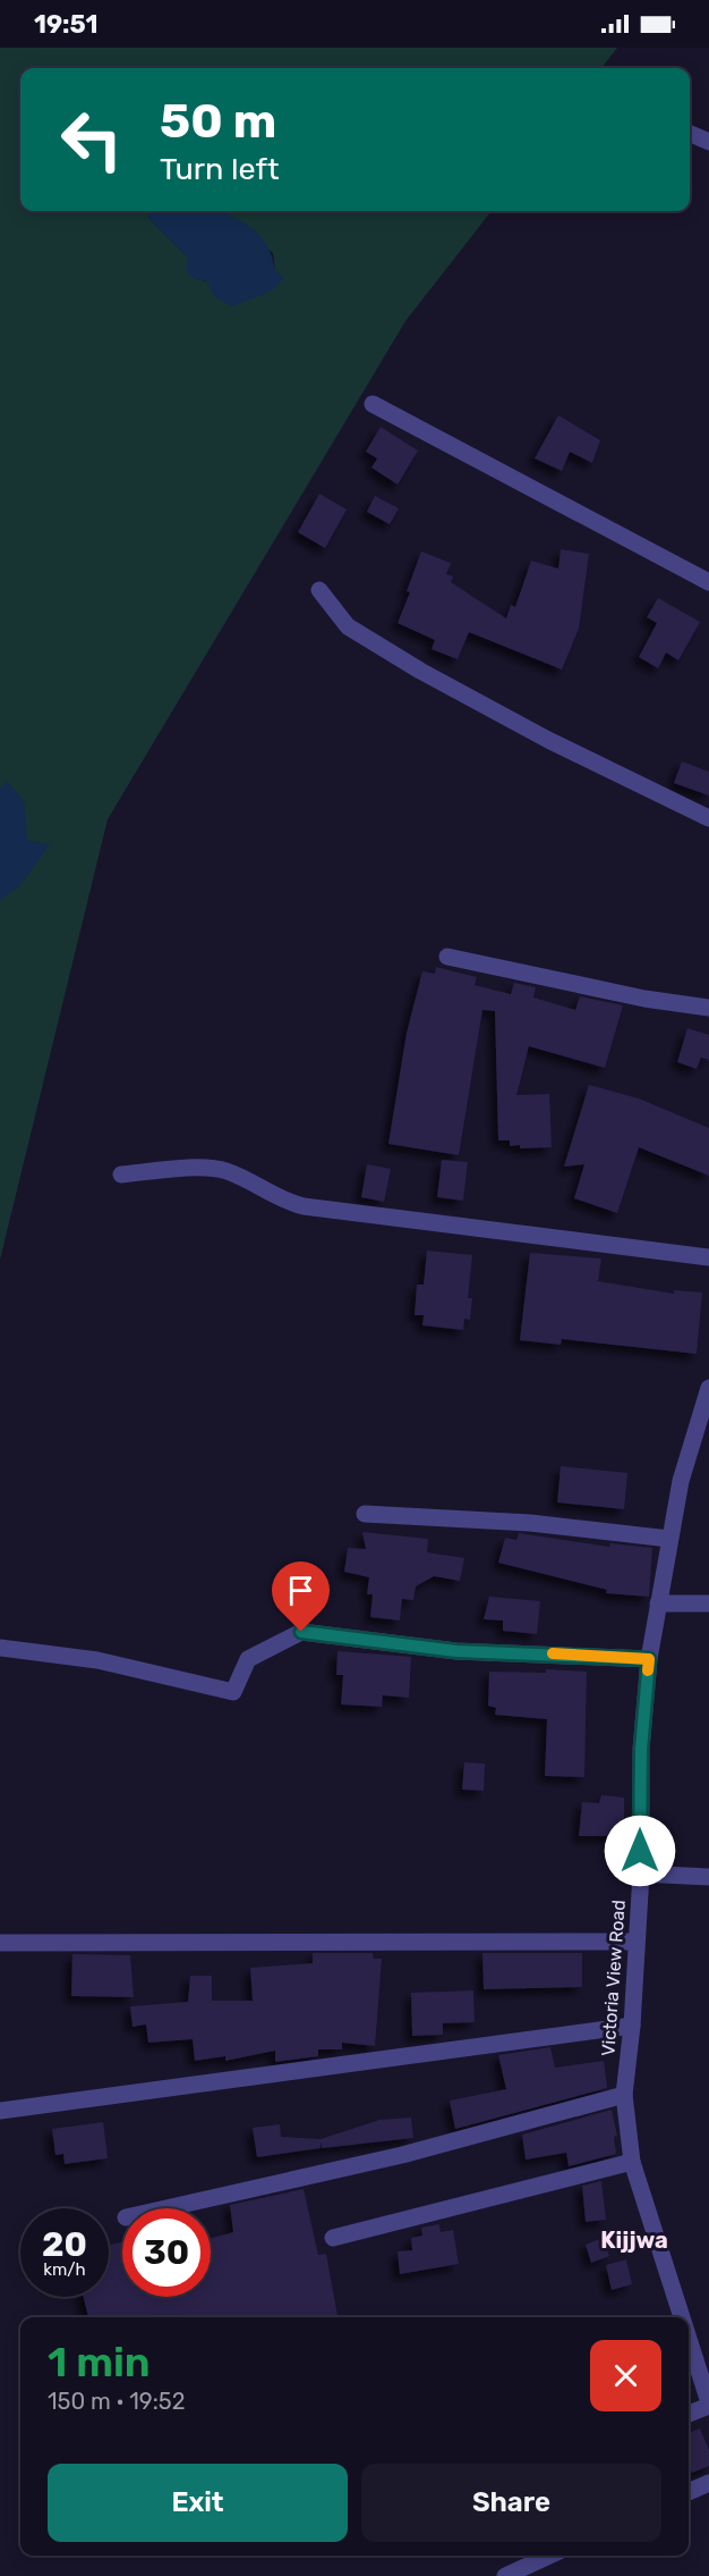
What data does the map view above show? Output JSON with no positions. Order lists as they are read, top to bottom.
{
  "streets": {
    "street": ["Victoria View Road"]
  },
  "districts": ["Kijjwa"],
  "page": {
    "status": "19:51",
    "turn": ["50 m", "Turn left"],
    "speed": "20 km/h",
    "limit": "30",
    "heading": ["1 min", "150 m · 19:52"],
    "buttons": ["Exit", "Share"]
  }
}
